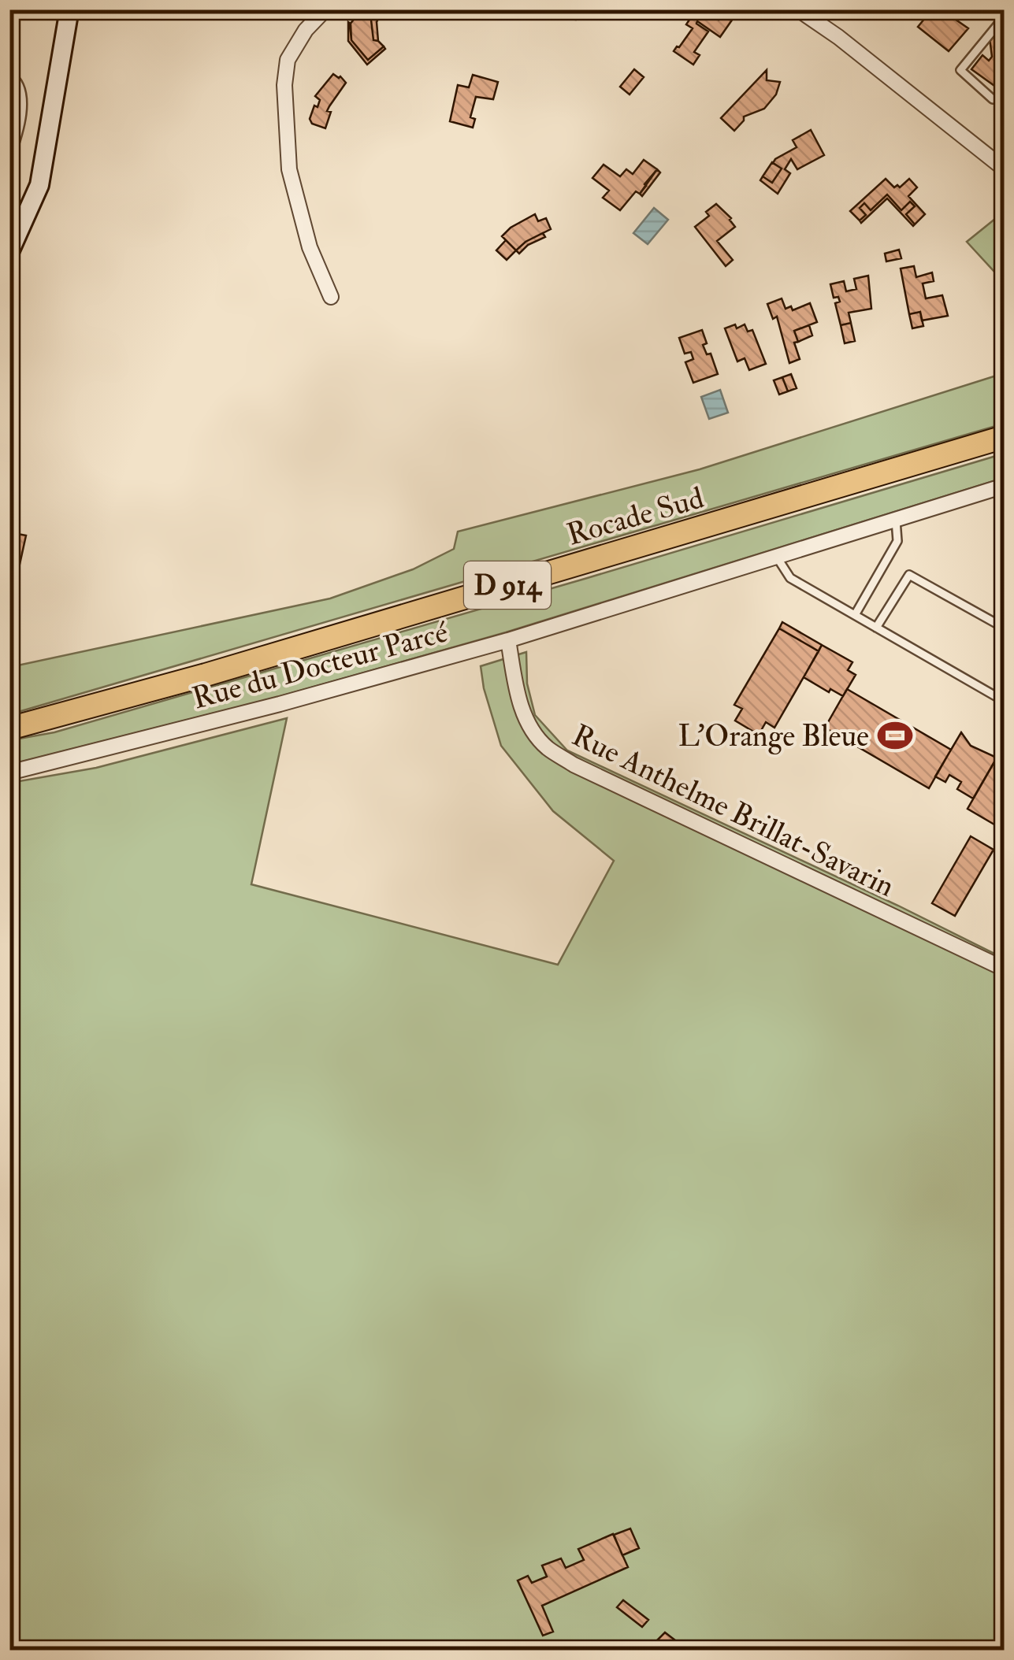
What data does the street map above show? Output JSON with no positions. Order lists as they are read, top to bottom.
{
  "streets": {
    "main road": ["Rocade Sud", "D 914"],
    "street": ["Rue du Docteur Parcé", "Rue Anthelme Brillat-Savarin"]
  },
  "crossings": [
    ["Rue du Docteur Parcé", "Rue Anthelme Brillat-Savarin"]
  ],
  "places": {
    "sports": ["L'Orange Bleue"]
  }
}
